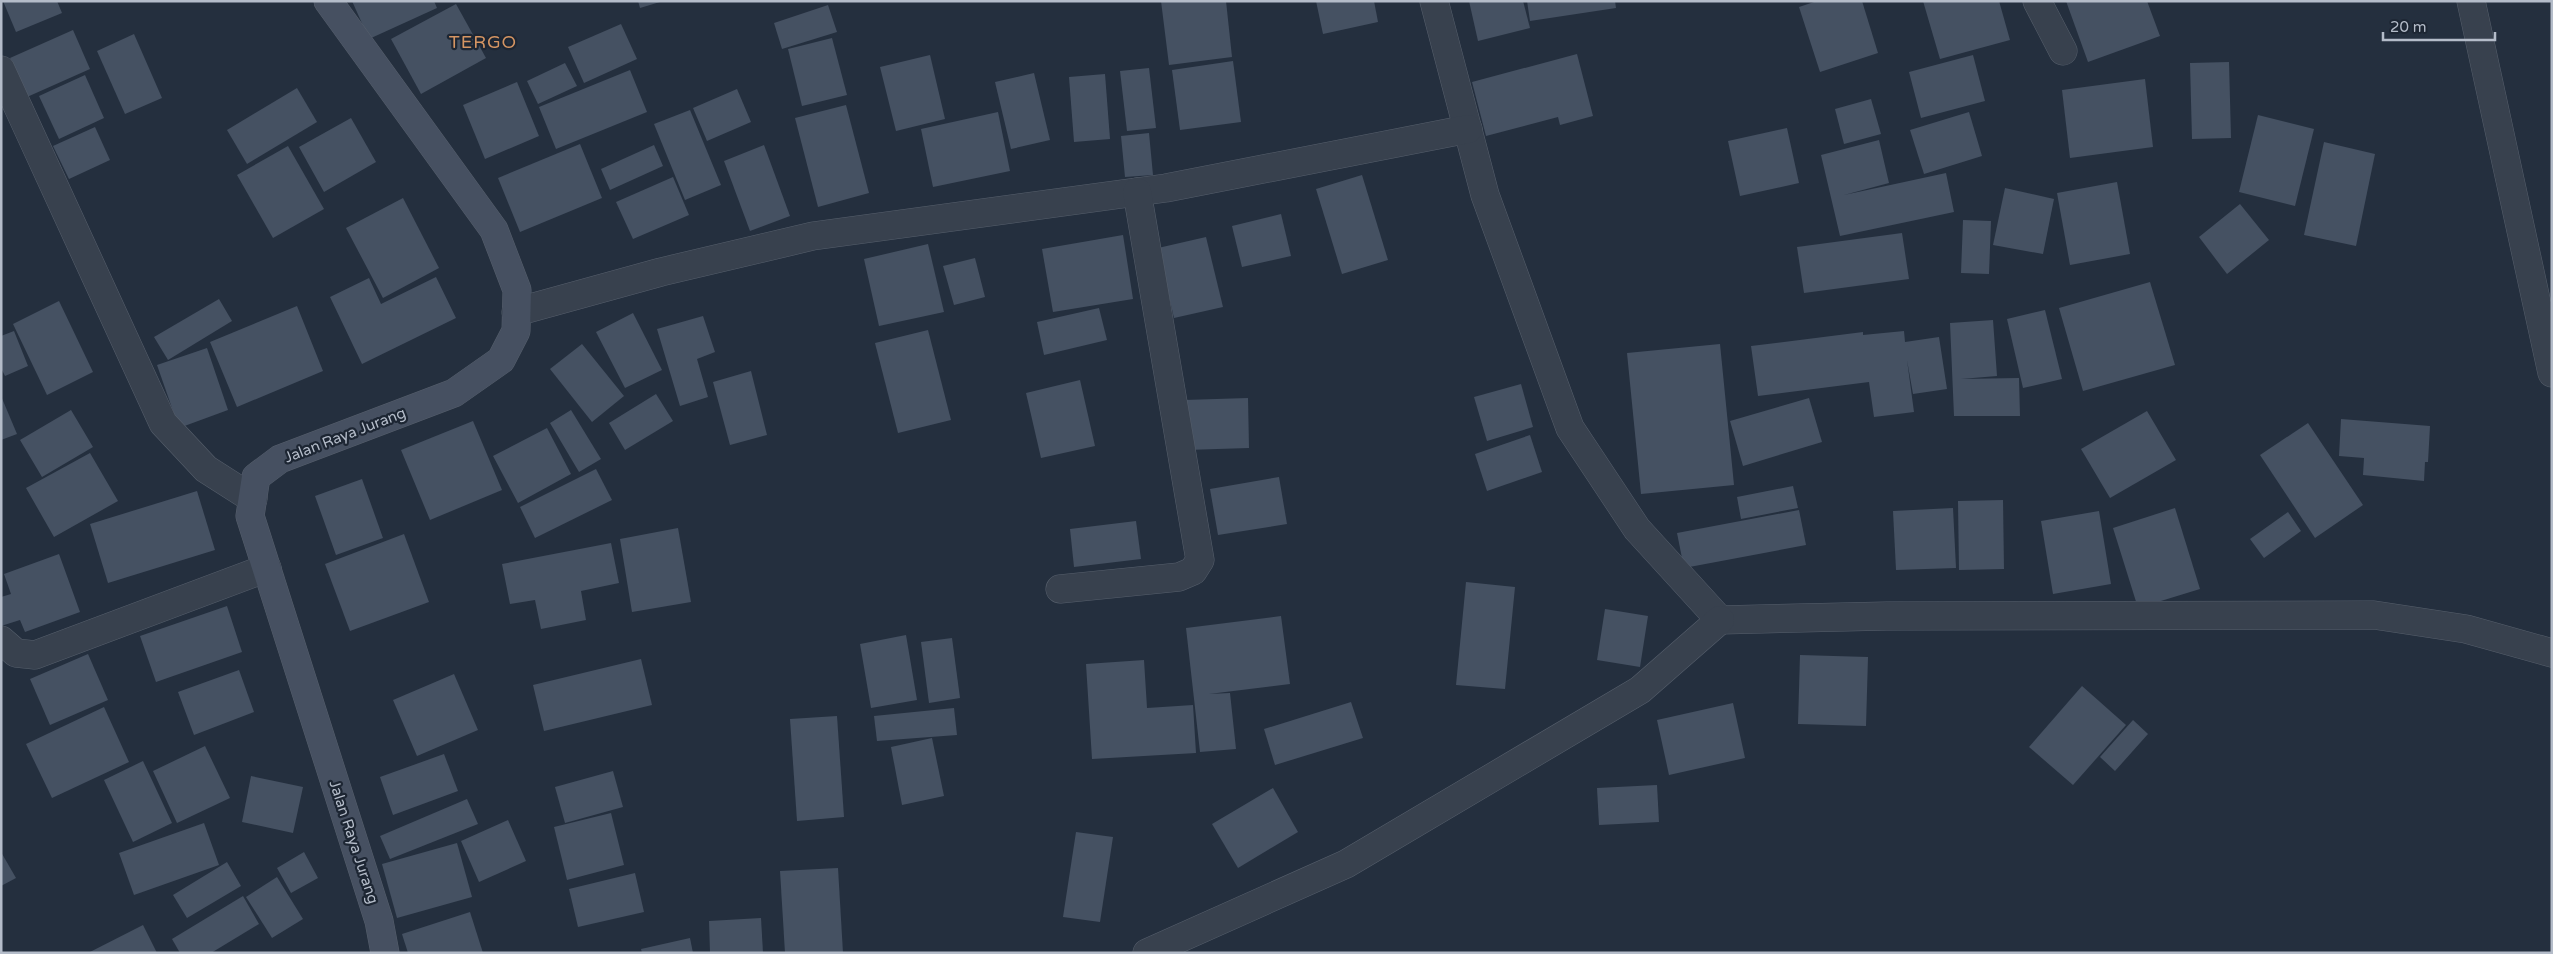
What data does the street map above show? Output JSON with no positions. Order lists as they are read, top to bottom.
{
  "streets": {
    "main road": ["Jalan Raya Jurang"]
  },
  "districts": ["TERGO"],
  "scale_bar": "20 m"
}
